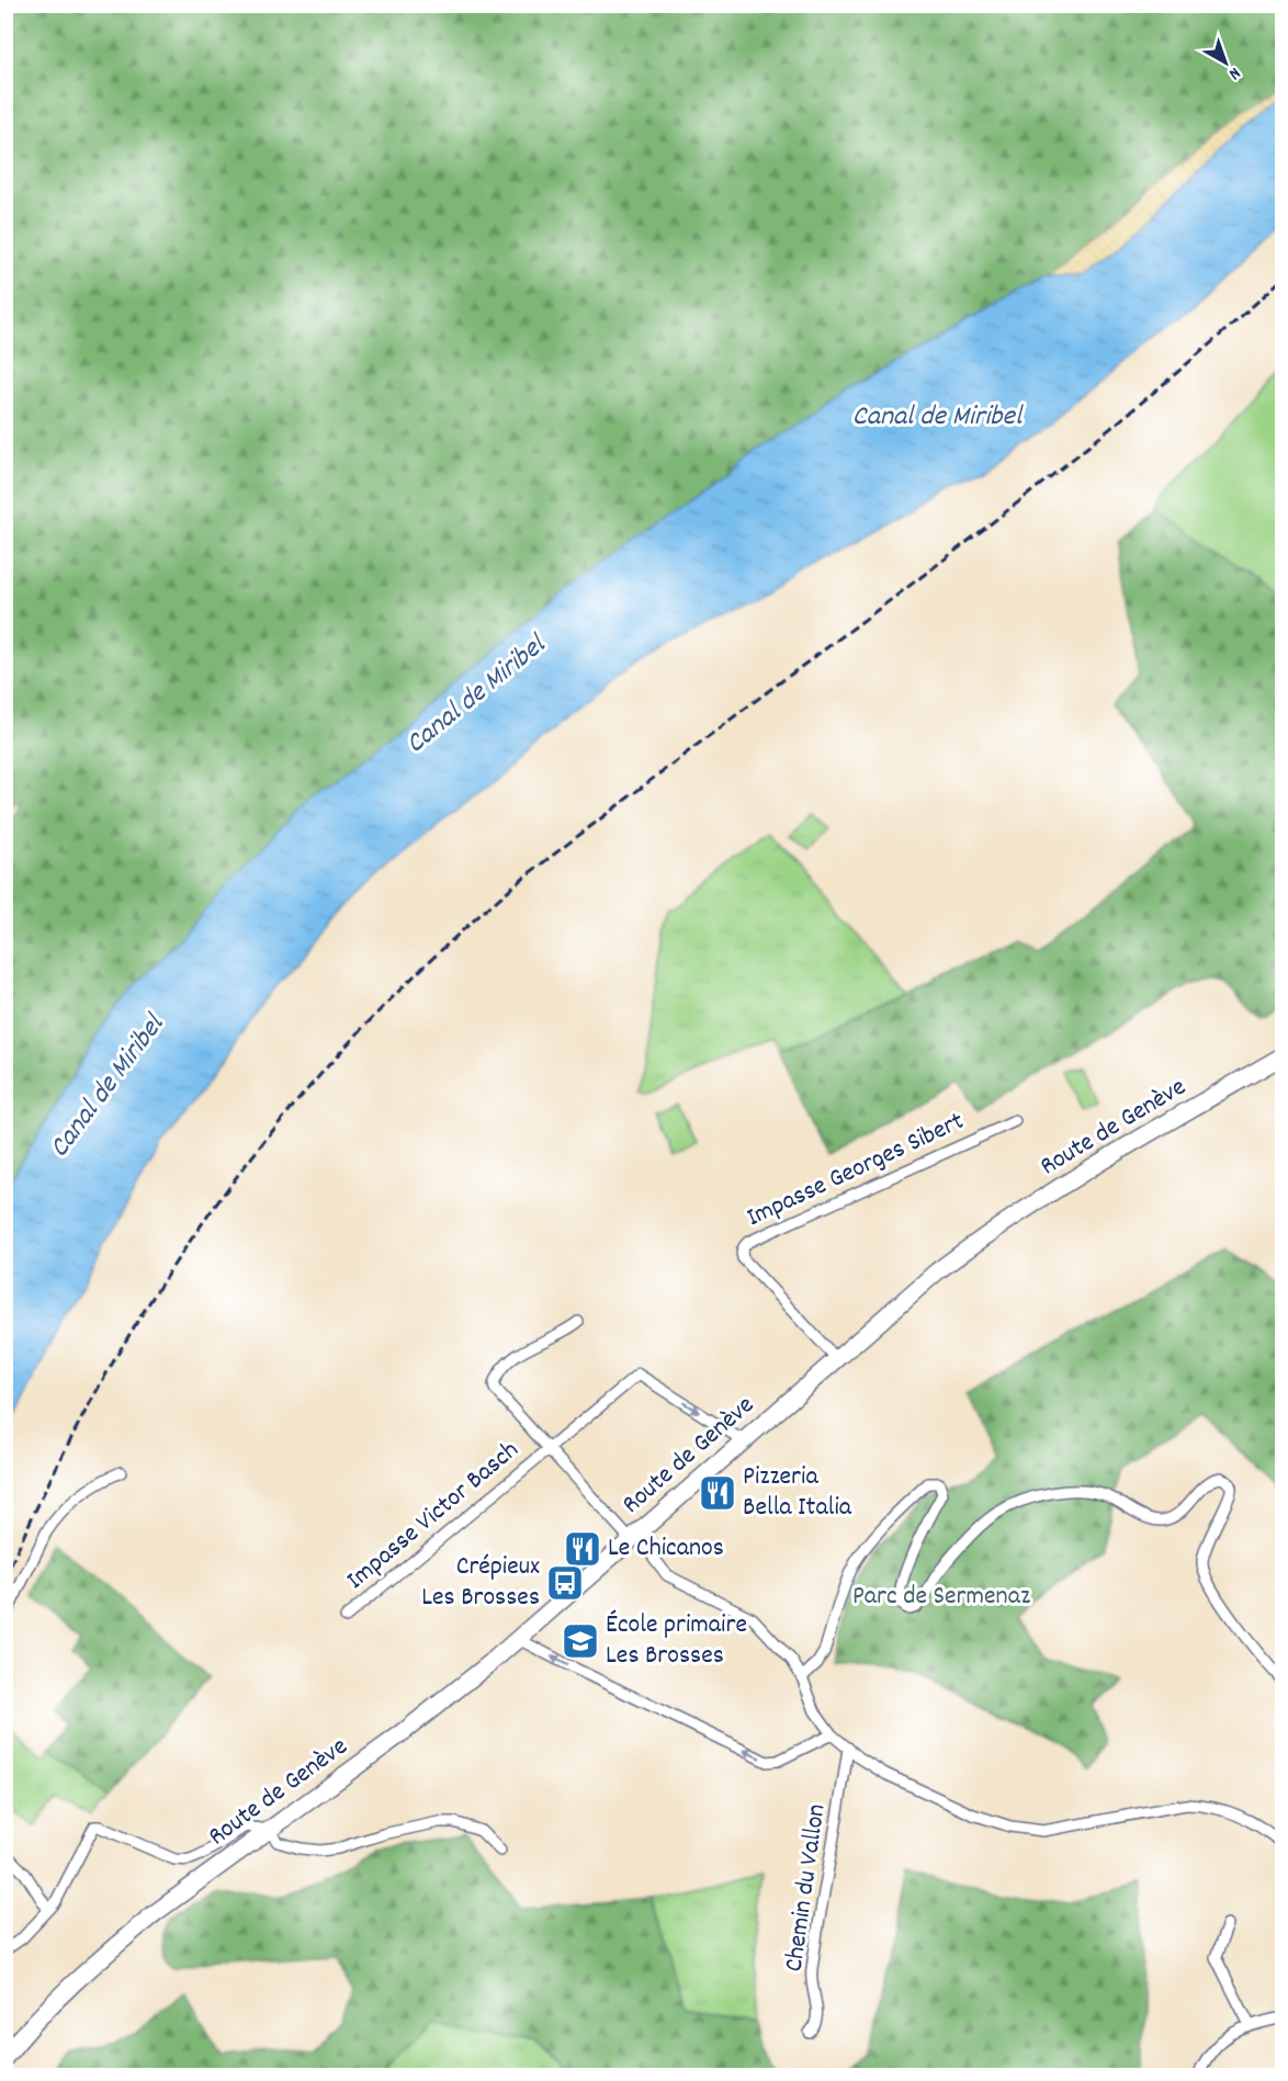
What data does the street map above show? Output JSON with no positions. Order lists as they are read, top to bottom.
{
  "streets": {
    "main road": ["Route de Genève"],
    "street": ["Impasse Georges Sibert", "Impasse Victor Basch", "Chemin du Vallon"]
  },
  "crossings": [
    ["Route de Genève", "Impasse Georges Sibert"],
    ["Route de Genève", "Impasse Victor Basch"]
  ],
  "one_way": ["Impasse Victor Basch"],
  "water": ["Canal de Miribel"],
  "parks": ["Parc de Sermenaz"],
  "places": {
    "restaurant": ["Pizzeria Bella Italia", "Le Chicanos"],
    "bus stop": ["Crépieux Les Brosses"],
    "school or university": ["École primaire Les Brosses"]
  },
  "north": "bottom right"
}
